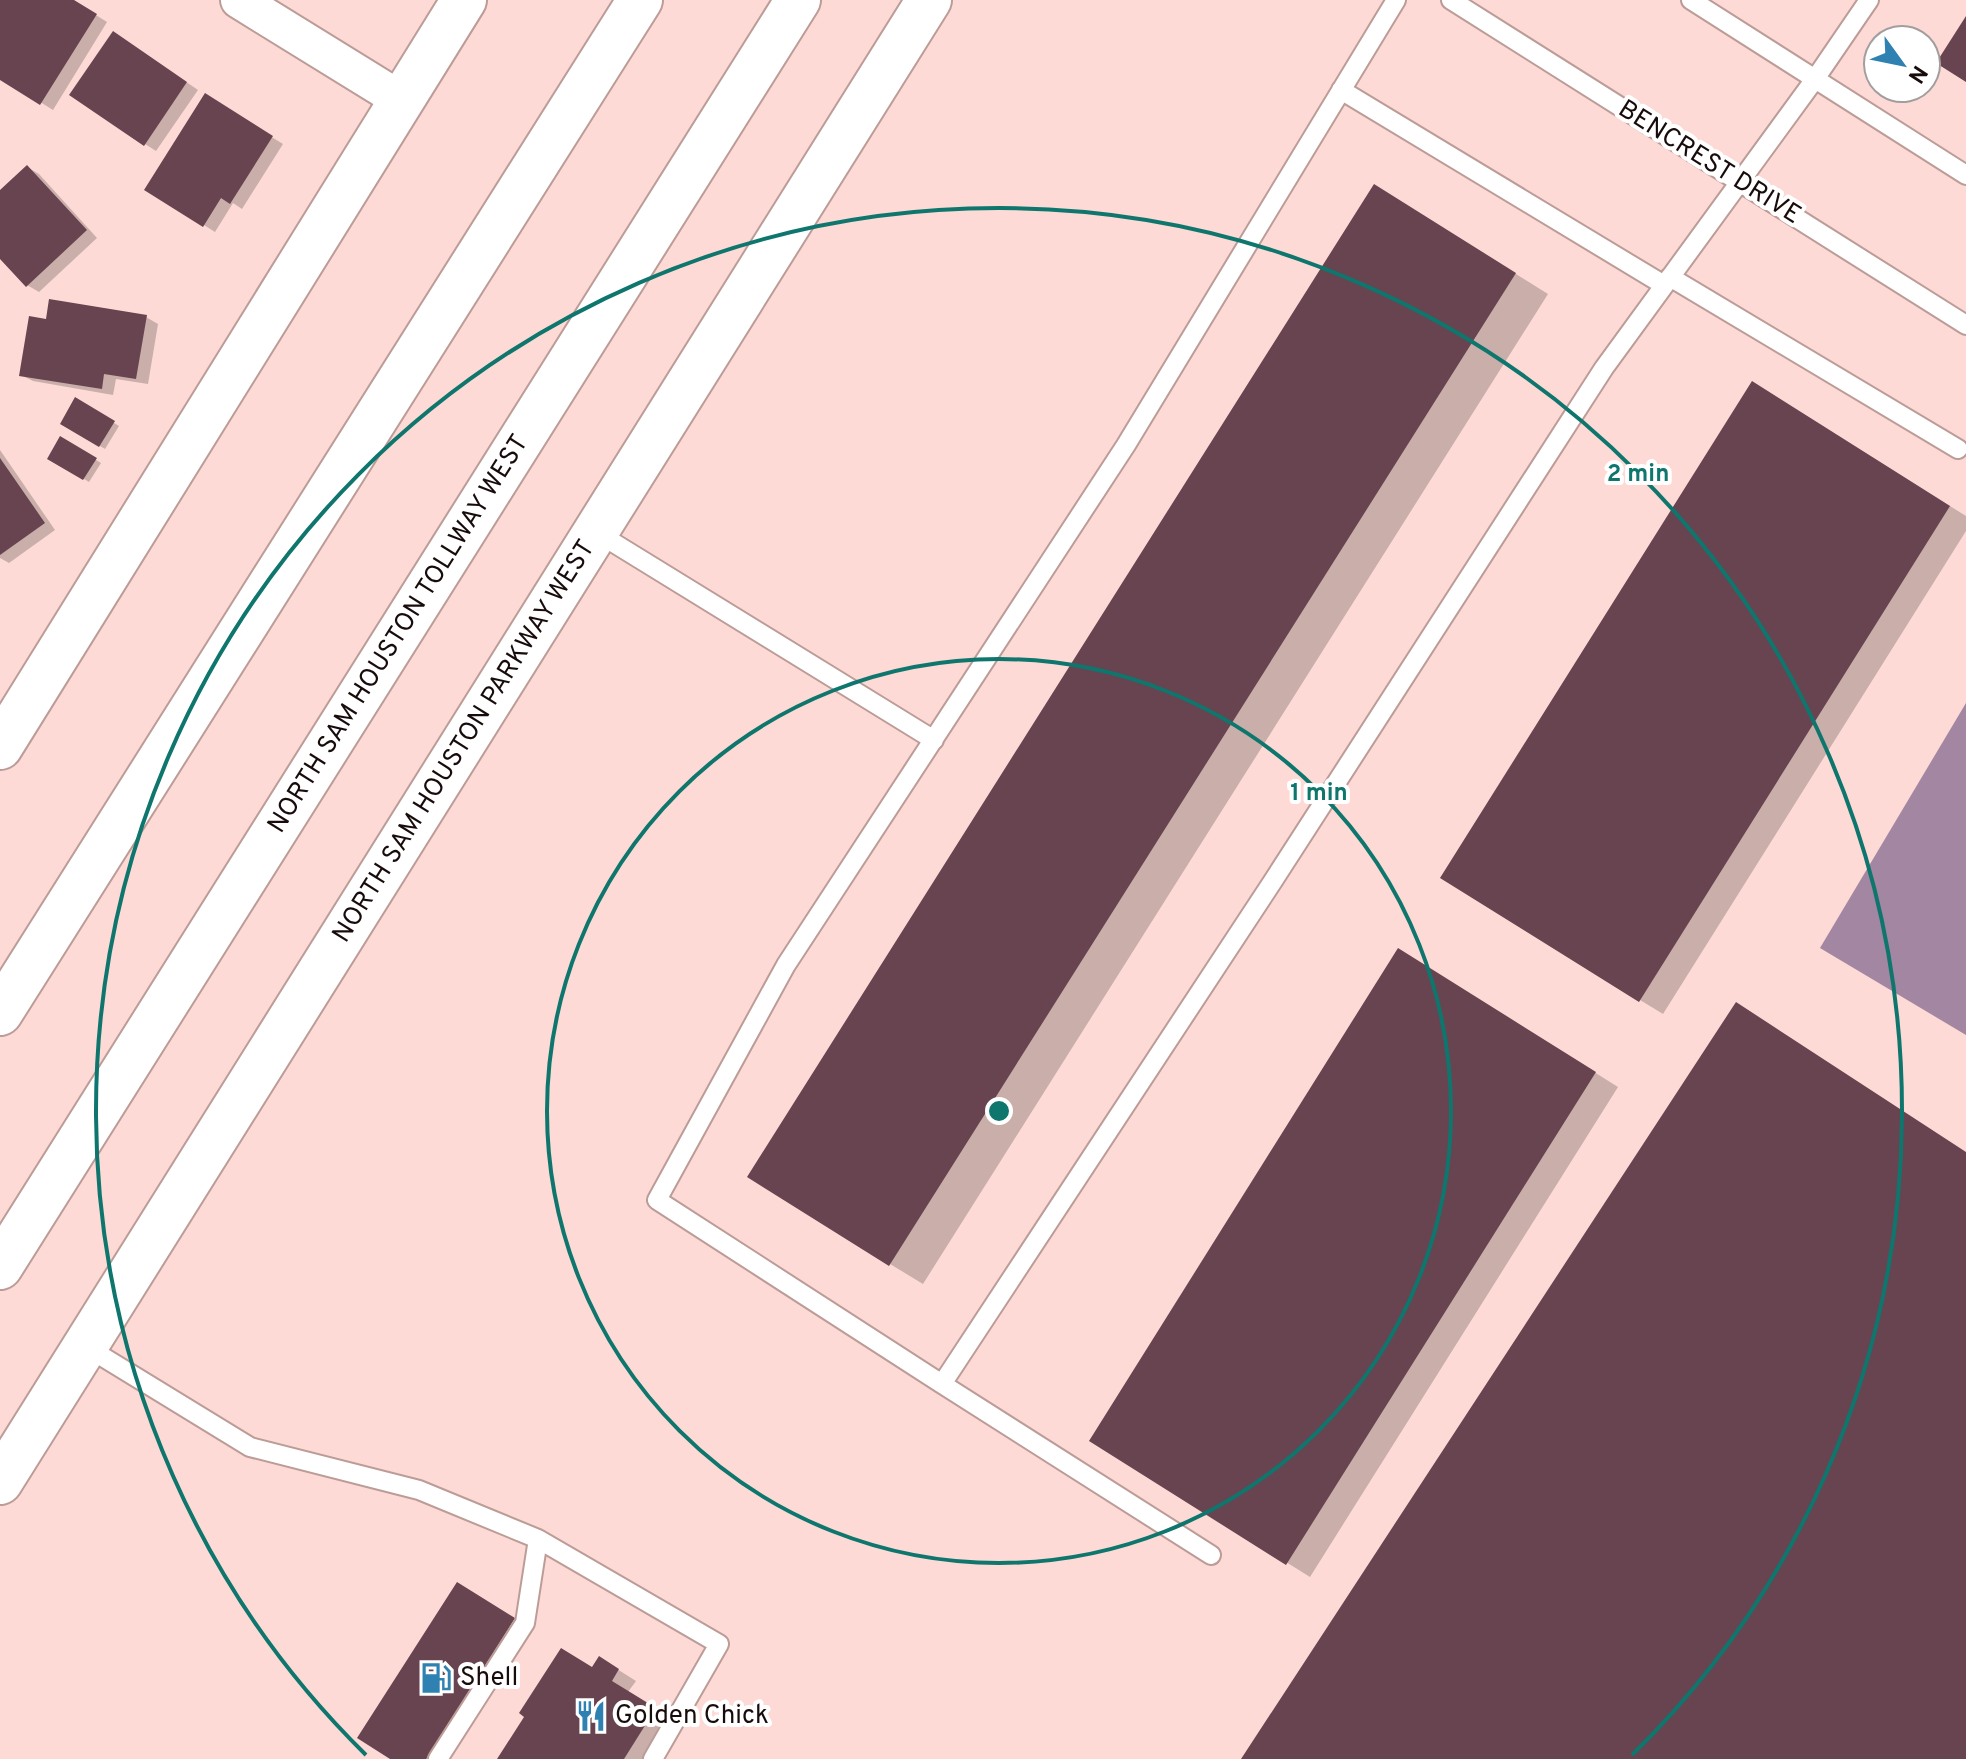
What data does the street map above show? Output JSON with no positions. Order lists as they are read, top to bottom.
{
  "streets": {
    "main road": ["NORTH SAM HOUSTON TOLLWAY WEST", "NORTH SAM HOUSTON PARKWAY WEST"],
    "lane": ["BENCREST DRIVE"]
  },
  "places": {
    "fuel station": ["Shell"],
    "restaurant": ["Golden Chick"]
  },
  "north": "bottom right",
  "rings": ["2 min", "1 min"]
}
